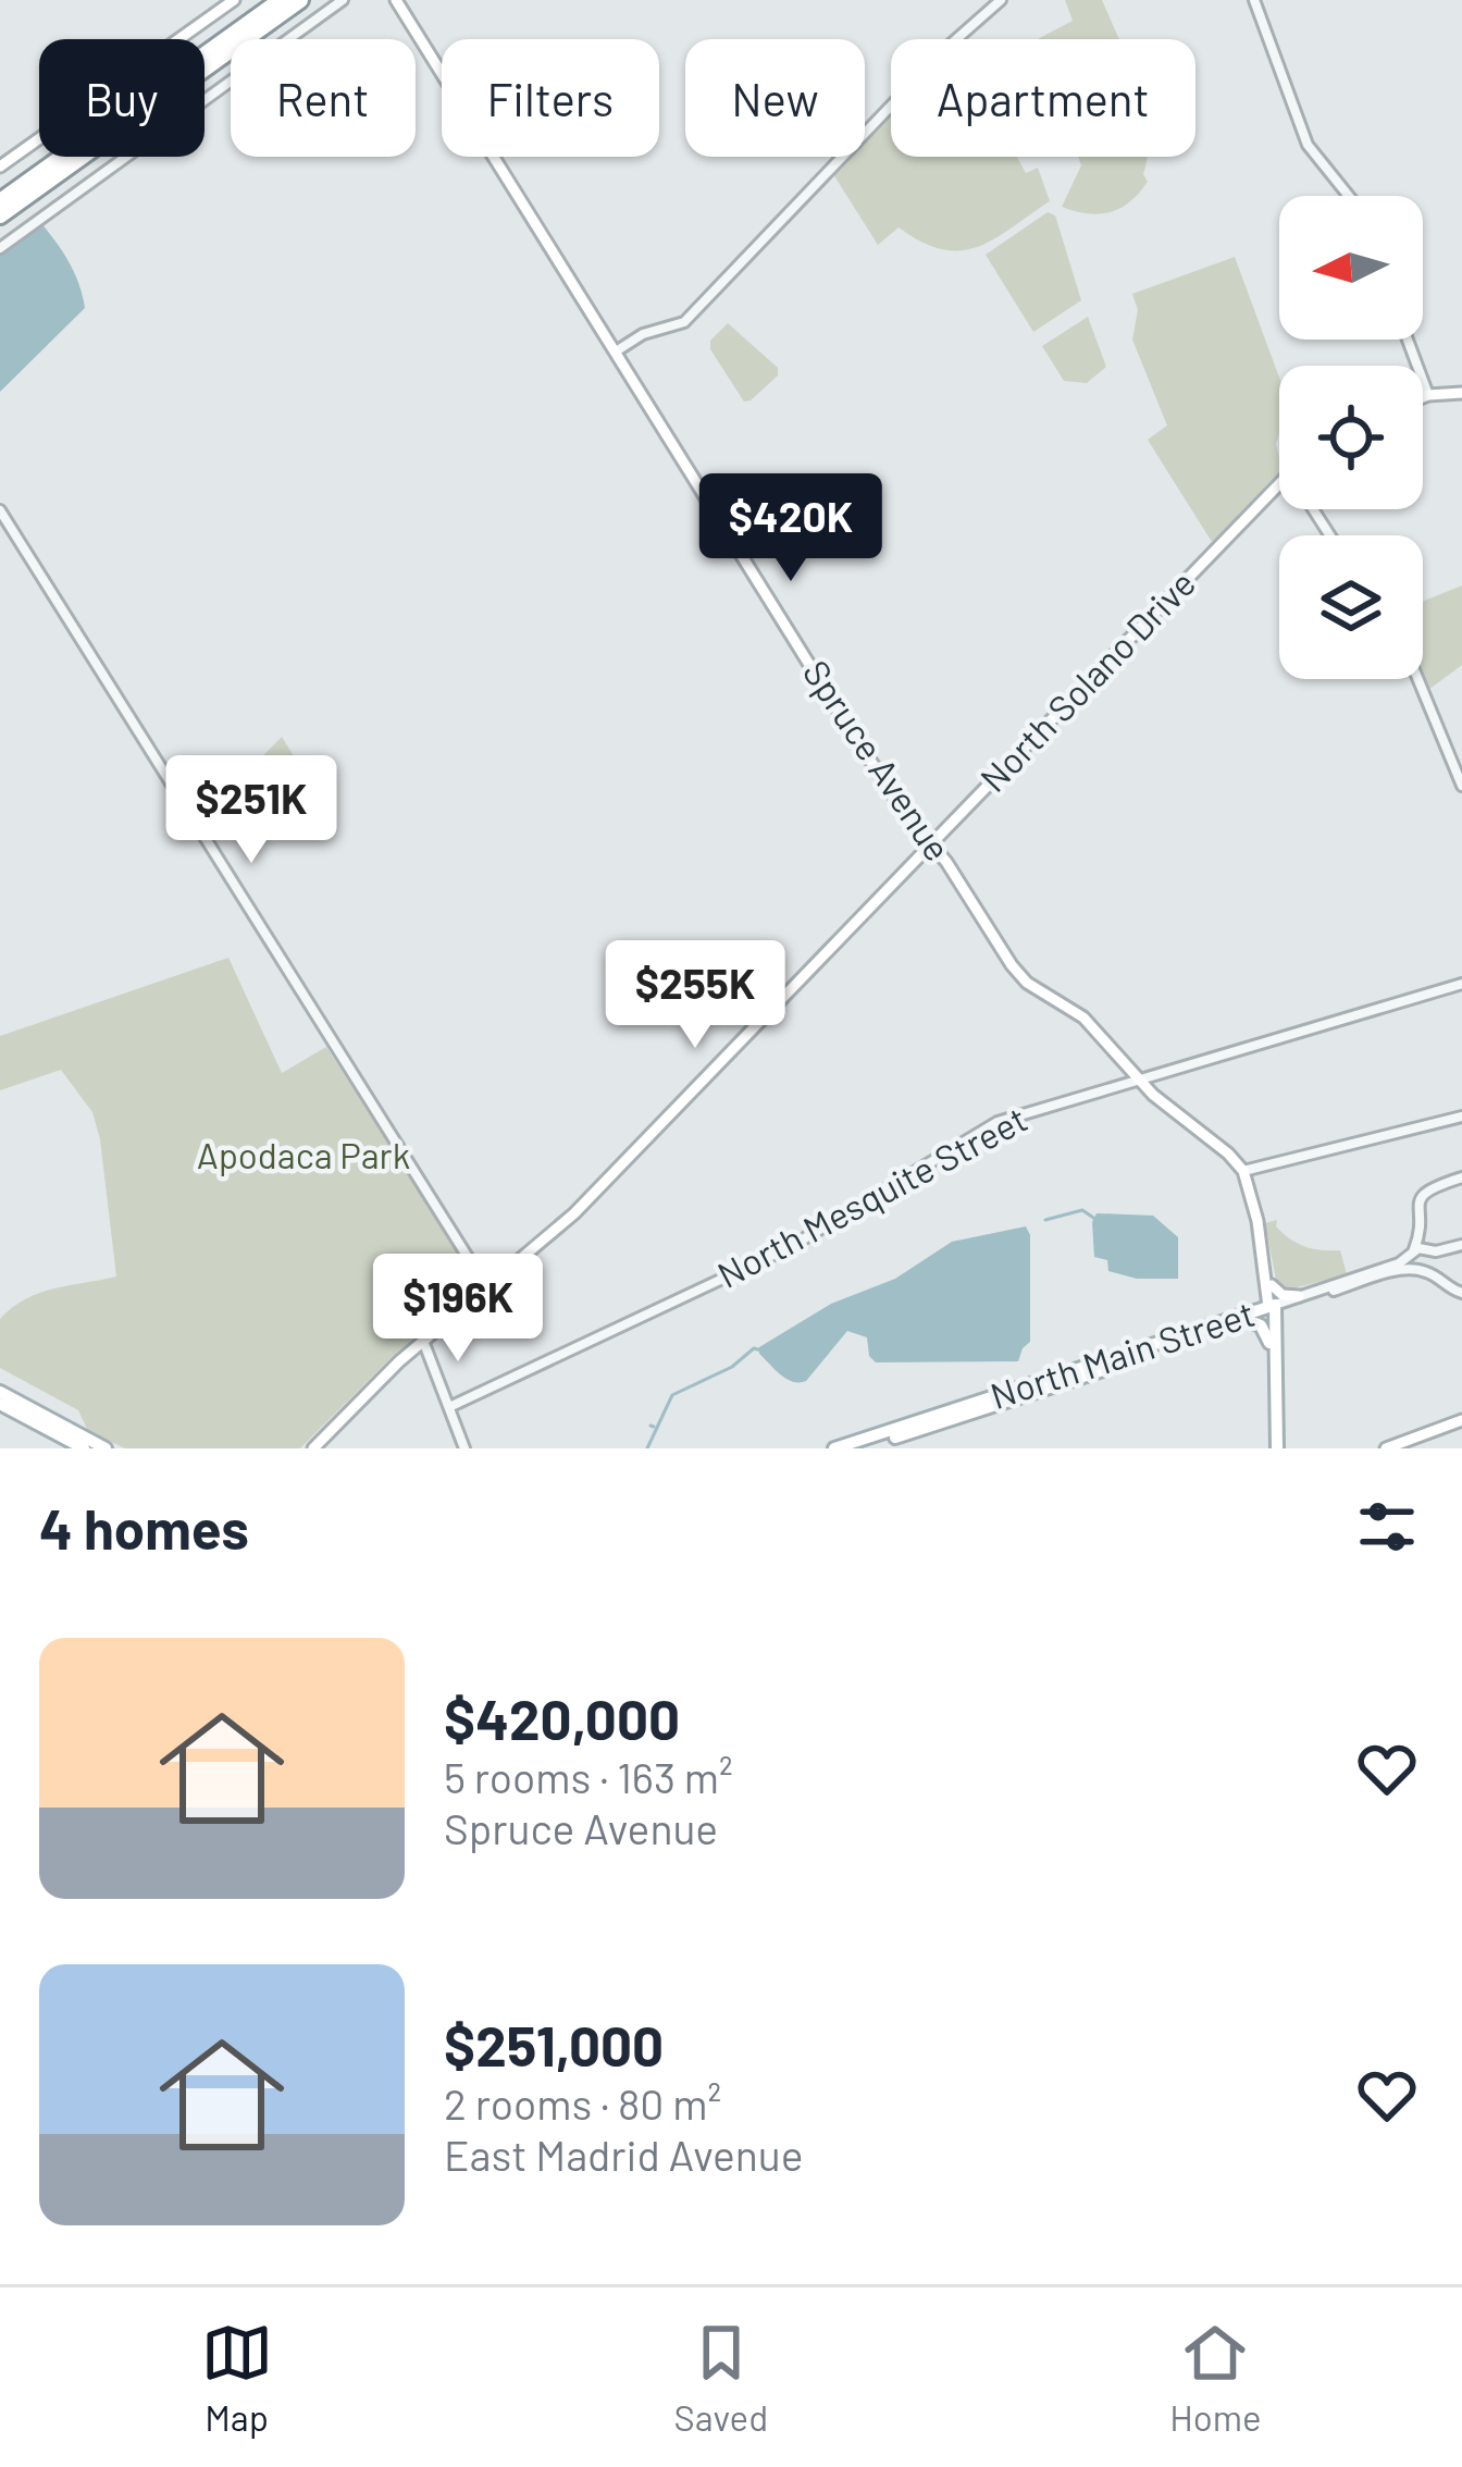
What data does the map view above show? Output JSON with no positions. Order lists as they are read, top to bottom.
{
  "streets": {
    "main road": ["North Solano Drive", "Spruce Avenue", "North Main Street"],
    "street": ["North Mesquite Street"]
  },
  "crossings": [
    ["North Solano Drive", "Spruce Avenue"],
    ["Spruce Avenue", "North Mesquite Street"]
  ],
  "parks": ["Apodaca Park"],
  "north": "left",
  "page": {
    "chip": [
      "Buy",
      "Rent",
      "Filters",
      "New",
      "Apartment"
    ],
    "price": [
      "$420K",
      "$251K",
      "$255K",
      "$196K"
    ],
    "heading": "4 homes",
    "list": [
      {
        "name": "$420,000",
        "note": "5 rooms · 163 m² · Spruce Avenue"
      },
      {
        "name": "$251,000",
        "note": "2 rooms · 80 m² · East Madrid Avenue"
      }
    ],
    "tabs": ["Map", "Saved", "Home"]
  }
}
